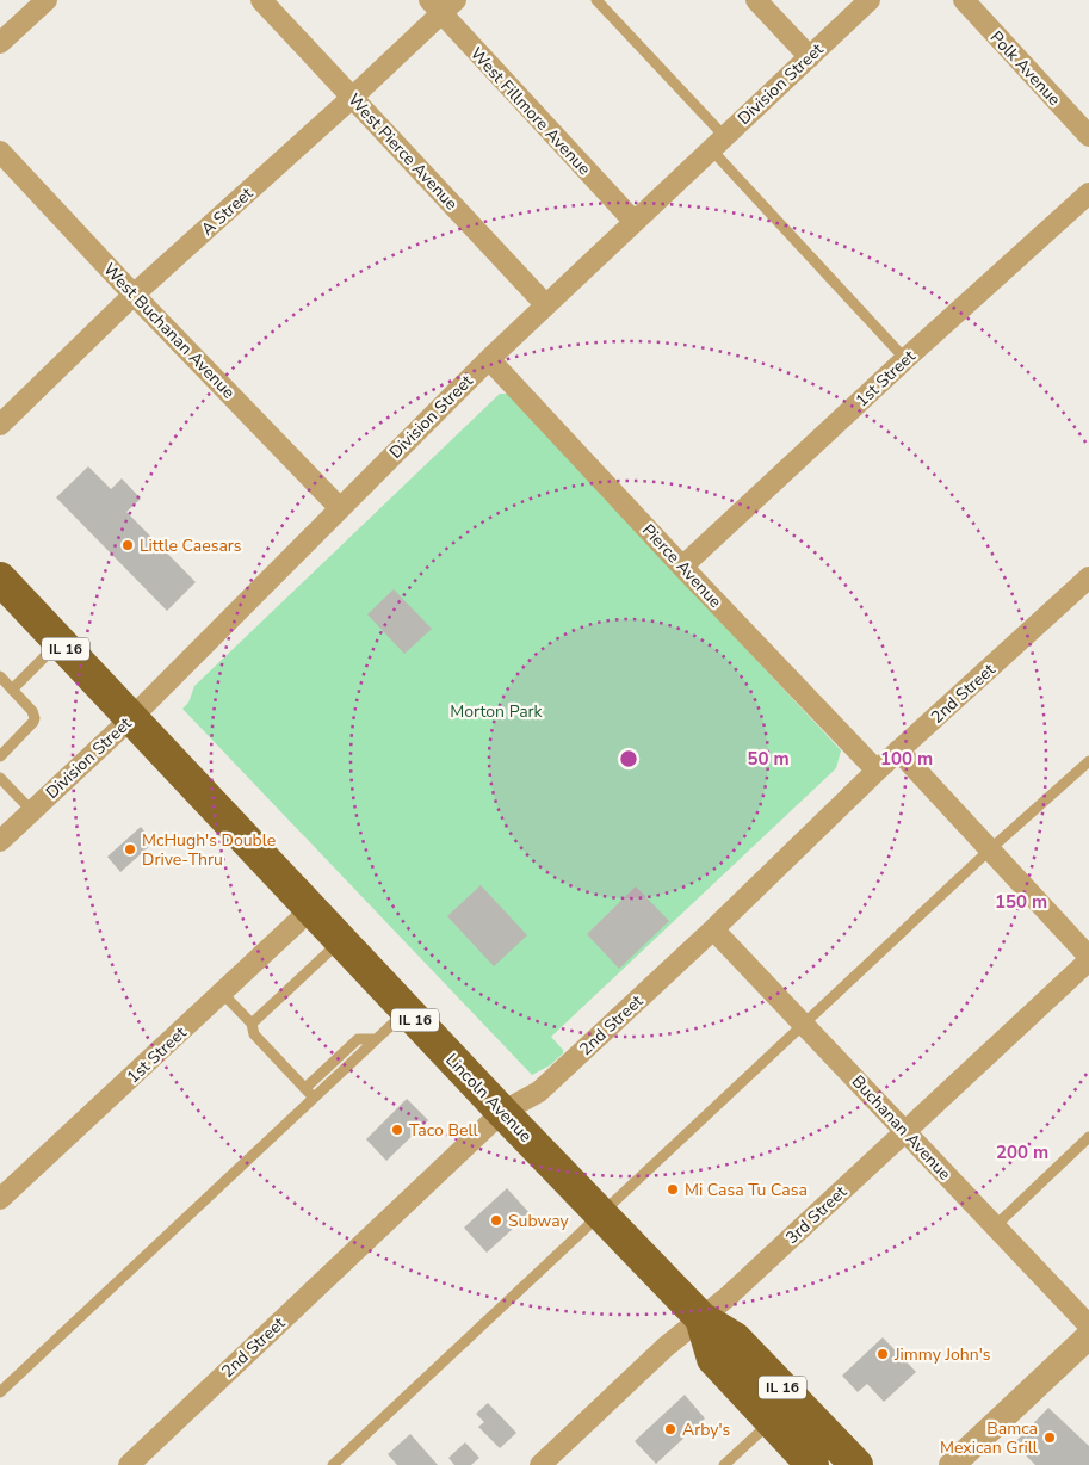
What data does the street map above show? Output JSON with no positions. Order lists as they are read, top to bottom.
{
  "streets": {
    "main road": ["IL 16", "Lincoln Avenue"],
    "street": [
      "Polk Avenue",
      "Division Street",
      "West Fillmore Avenue",
      "West Pierce Avenue",
      "A Street",
      "West Buchanan Avenue",
      "1st Street",
      "Pierce Avenue",
      "2nd Street",
      "Buchanan Avenue",
      "3rd Street"
    ]
  },
  "crossings": [
    ["Division Street", "West Fillmore Avenue"],
    ["Division Street", "West Pierce Avenue"],
    ["Division Street", "West Buchanan Avenue"],
    ["Division Street", "Pierce Avenue"],
    ["Division Street", "IL 16"],
    ["Division Street", "Lincoln Avenue"],
    ["West Fillmore Avenue", "A Street"],
    ["West Pierce Avenue", "A Street"],
    ["A Street", "West Buchanan Avenue"],
    ["1st Street", "Pierce Avenue"],
    ["1st Street", "Lincoln Avenue"],
    ["Pierce Avenue", "2nd Street"],
    ["IL 16", "Lincoln Avenue"],
    ["2nd Street", "Lincoln Avenue"],
    ["2nd Street", "Buchanan Avenue"],
    ["Lincoln Avenue", "3rd Street"],
    ["Buchanan Avenue", "3rd Street"]
  ],
  "parks": ["Morton Park"],
  "places": [
    "Little Caesars",
    "McHugh's Double Drive-Thru",
    "Taco Bell",
    "Mi Casa Tu Casa",
    "Subway",
    "Jimmy John's",
    "Arby's",
    "Bamca Mexican Grill"
  ],
  "rings": [
    "50 m",
    "100 m",
    "150 m",
    "200 m"
  ]
}
